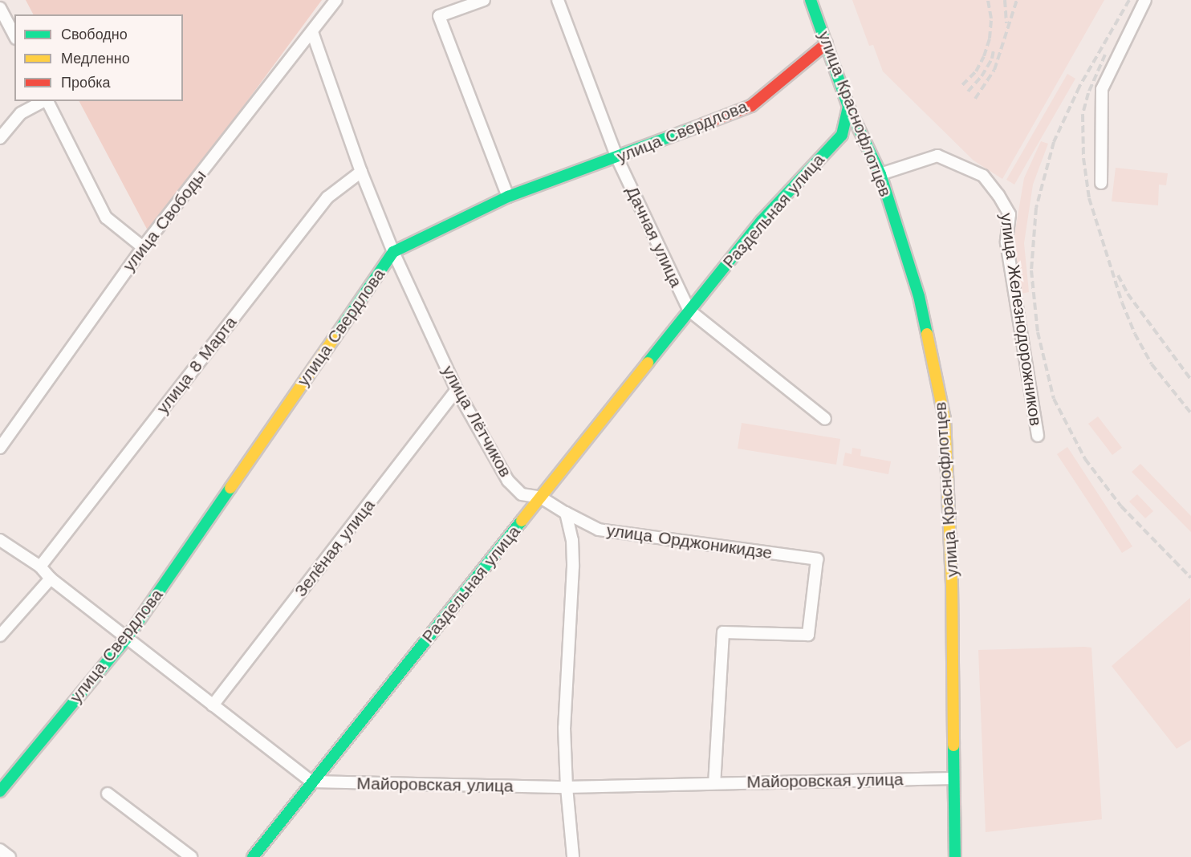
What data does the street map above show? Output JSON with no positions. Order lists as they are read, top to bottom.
{
  "streets": {
    "street": [
      "улица Краснофлотцев",
      "улица Свердлова",
      "Раздельная улица",
      "улица Свободы",
      "Дачная улица",
      "улица Железнодорожников",
      "улица 8 Марта",
      "улица Лётчиков",
      "улица Орджоникидзе",
      "Зелёная улица",
      "Майоровская улица"
    ]
  },
  "crossings": [
    ["улица Краснофлотцев", "улица Свердлова"],
    ["улица Краснофлотцев", "Раздельная улица"],
    ["улица Краснофлотцев", "улица Железнодорожников"],
    ["улица Краснофлотцев", "Майоровская улица"],
    ["улица Свердлова", "Дачная улица"],
    ["улица Свердлова", "улица Лётчиков"],
    ["Раздельная улица", "Дачная улица"],
    ["Раздельная улица", "улица Лётчиков"],
    ["Раздельная улица", "Майоровская улица"],
    ["улица Свободы", "улица Лётчиков"],
    ["улица 8 Марта", "улица Лётчиков"],
    ["улица Лётчиков", "улица Орджоникидзе"],
    ["улица Лётчиков", "Зелёная улица"],
    ["улица Орджоникидзе", "Майоровская улица"]
  ],
  "legend": ["Свободно", "Медленно", "Пробка"]
}
